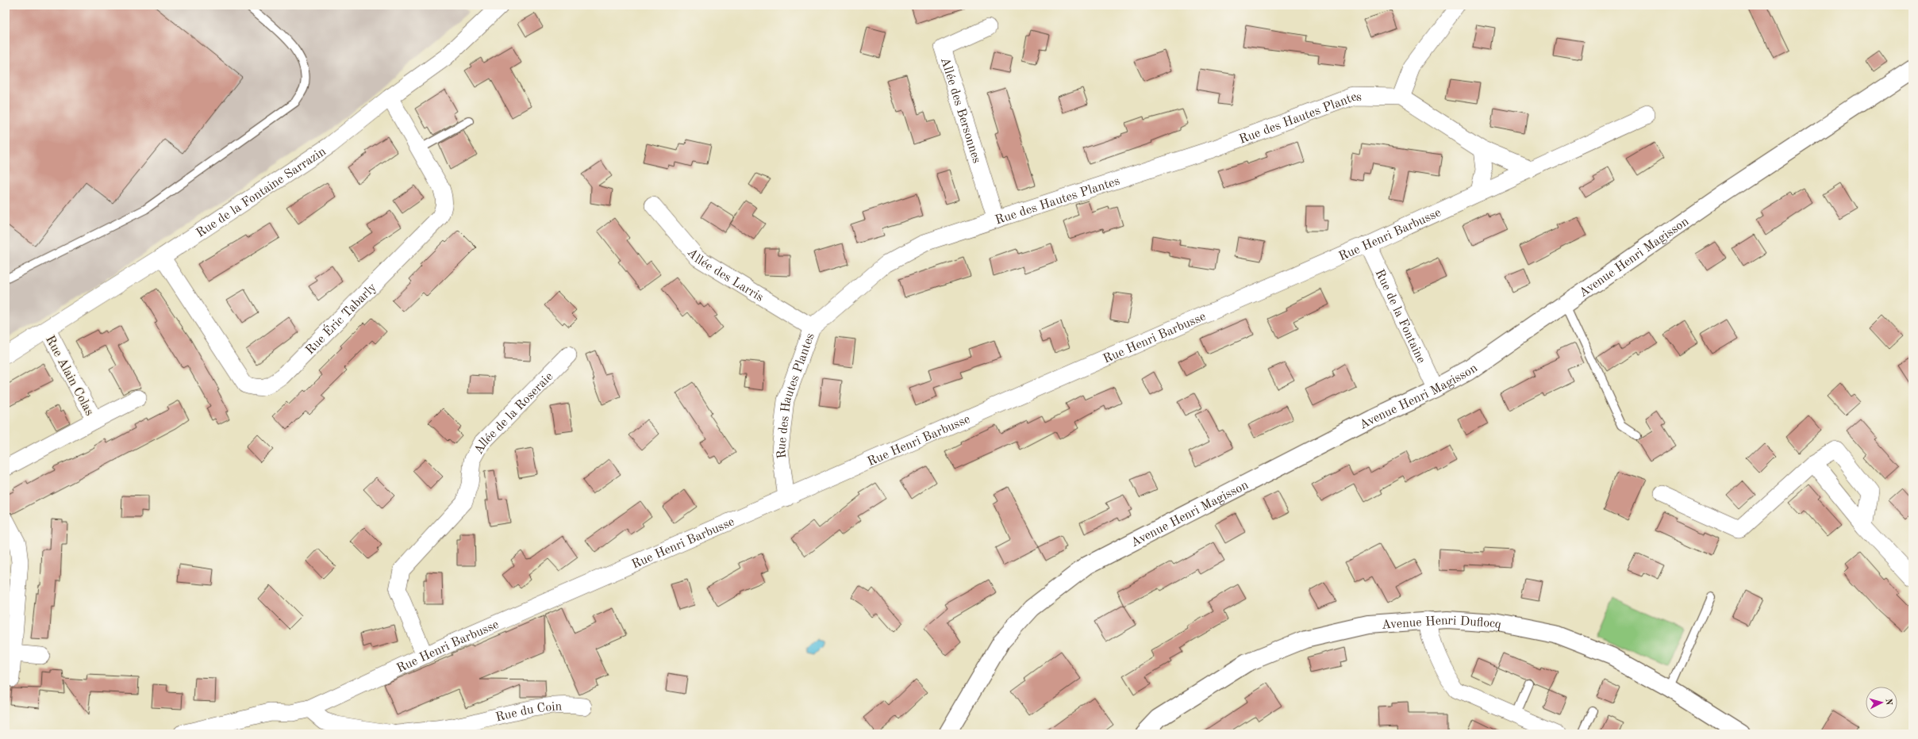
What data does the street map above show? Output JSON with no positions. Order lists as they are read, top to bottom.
{
  "streets": {
    "main road": ["Avenue Henri Magisson", "Avenue Henri Duflocq"],
    "street": [
      "Allée des Bersonnes",
      "Rue des Hautes Plantes",
      "Rue de la Fontaine Sarrazin",
      "Rue Henri Barbusse",
      "Allée des Larris",
      "Rue de la Fontaine",
      "Rue Éric Tabarly",
      "Rue Alain Colas",
      "Allée de la Roseraie",
      "Rue du Coin"
    ]
  },
  "crossings": [
    ["Allée des Bersonnes", "Rue des Hautes Plantes"],
    ["Rue des Hautes Plantes", "Rue Henri Barbusse"],
    ["Rue des Hautes Plantes", "Allée des Larris"],
    ["Rue de la Fontaine Sarrazin", "Rue Éric Tabarly"],
    ["Rue de la Fontaine Sarrazin", "Rue Alain Colas"],
    ["Rue Henri Barbusse", "Rue de la Fontaine"],
    ["Rue Henri Barbusse", "Allée de la Roseraie"],
    ["Avenue Henri Magisson", "Rue de la Fontaine"]
  ],
  "north": "right"
}
